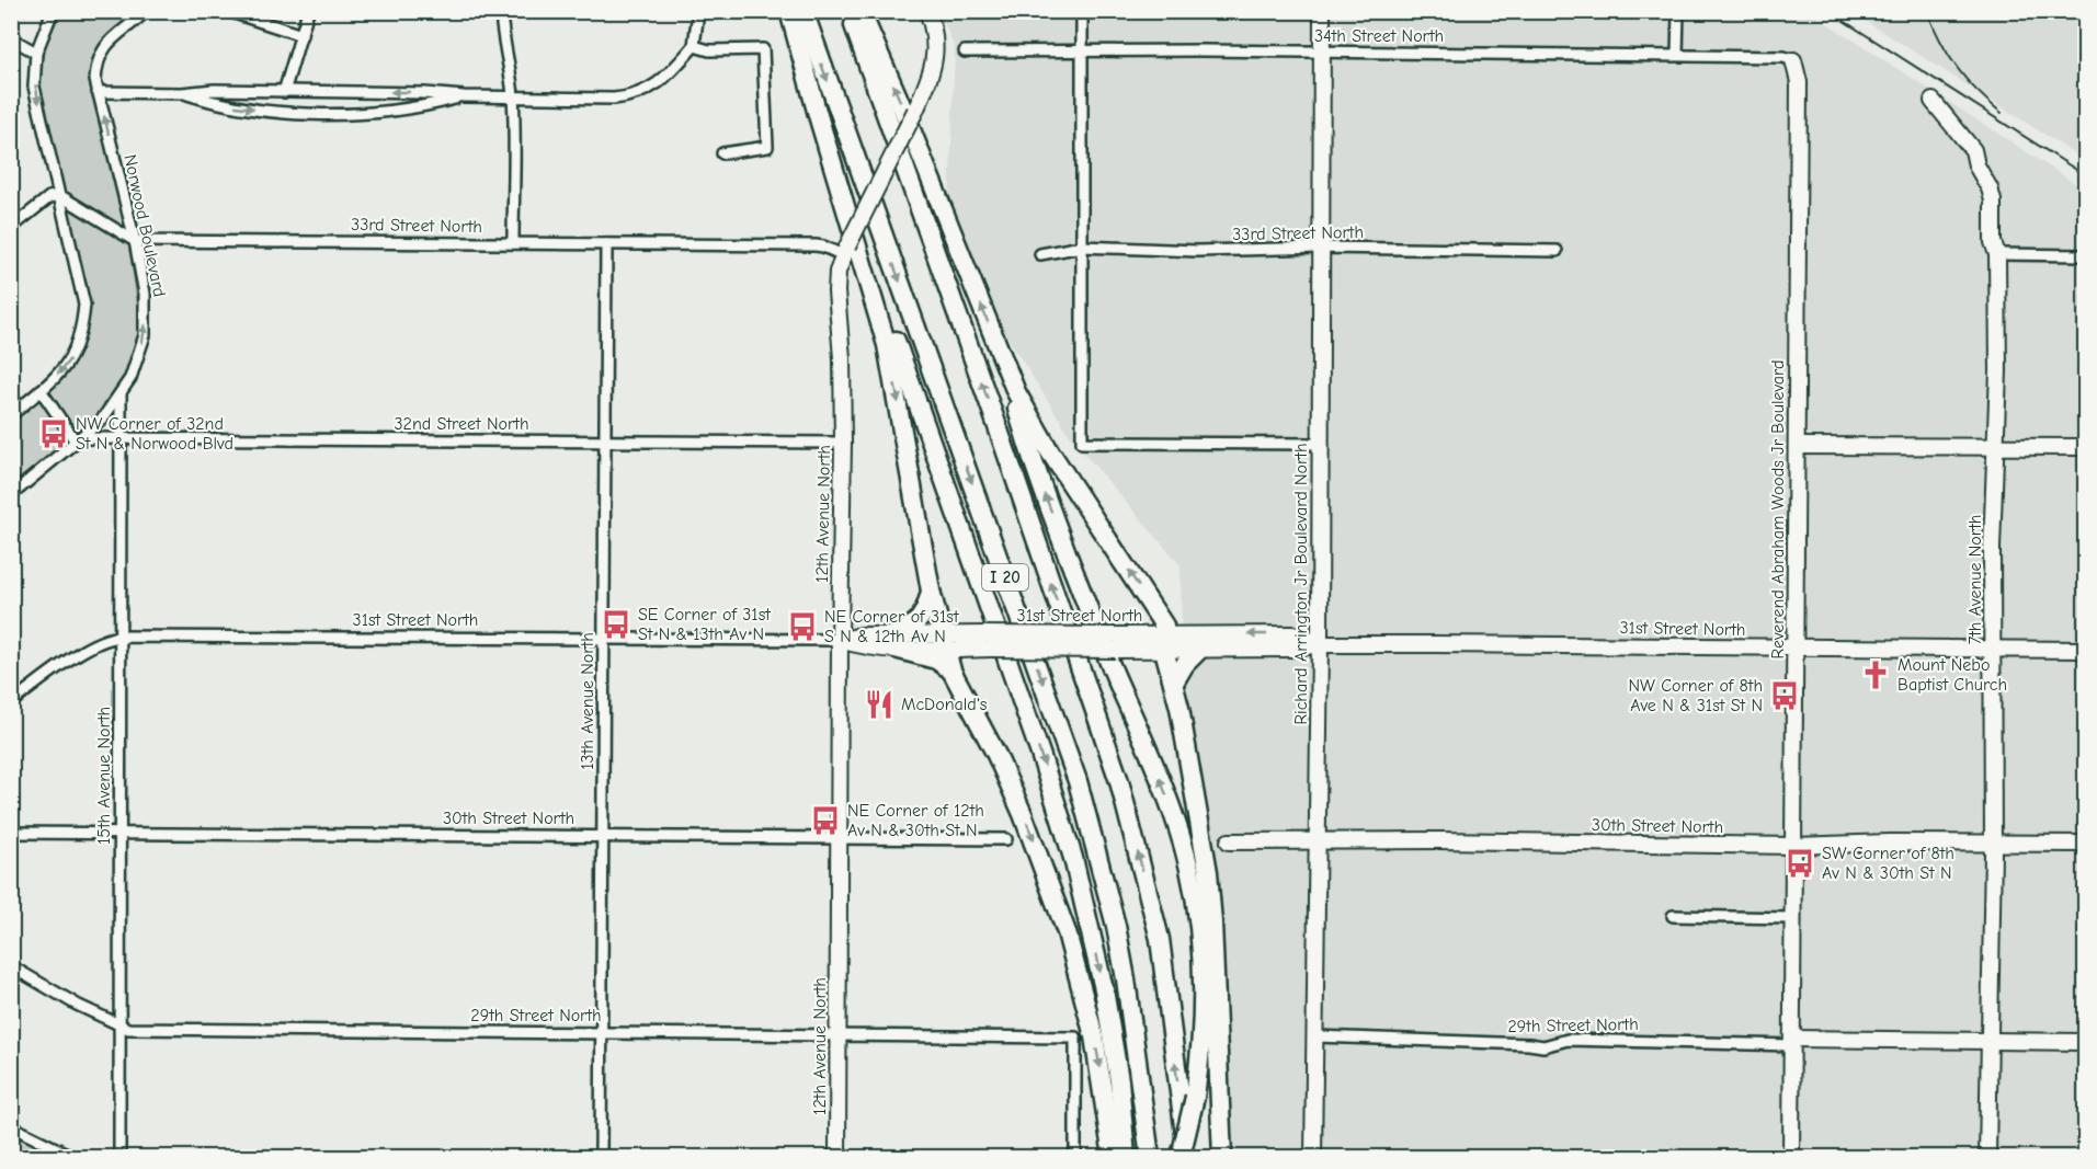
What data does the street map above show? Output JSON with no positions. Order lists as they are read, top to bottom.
{
  "streets": {
    "highway": ["I 20"],
    "street": [
      "34th Street North",
      "Norwood Boulevard",
      "33rd Street North",
      "32nd Street North",
      "Reverend Abraham Woods Jr Boulevard",
      "12th Avenue North",
      "7th Avenue North",
      "Richard Arrington Jr Boulevard North",
      "31st Street North",
      "13th Avenue North",
      "15th Avenue North",
      "30th Street North",
      "29th Street North"
    ]
  },
  "crossings": [
    ["34th Street North", "Reverend Abraham Woods Jr Boulevard"],
    ["34th Street North", "Richard Arrington Jr Boulevard North"],
    ["Norwood Boulevard", "33rd Street North"],
    ["Norwood Boulevard", "32nd Street North"],
    ["Norwood Boulevard", "15th Avenue North"],
    ["33rd Street North", "12th Avenue North"],
    ["33rd Street North", "Richard Arrington Jr Boulevard North"],
    ["33rd Street North", "13th Avenue North"],
    ["32nd Street North", "12th Avenue North"],
    ["32nd Street North", "13th Avenue North"],
    ["32nd Street North", "15th Avenue North"],
    ["Reverend Abraham Woods Jr Boulevard", "31st Street North"],
    ["Reverend Abraham Woods Jr Boulevard", "30th Street North"],
    ["Reverend Abraham Woods Jr Boulevard", "29th Street North"],
    ["12th Avenue North", "31st Street North"],
    ["12th Avenue North", "30th Street North"],
    ["12th Avenue North", "29th Street North"],
    ["7th Avenue North", "31st Street North"],
    ["7th Avenue North", "30th Street North"],
    ["Richard Arrington Jr Boulevard North", "31st Street North"],
    ["Richard Arrington Jr Boulevard North", "30th Street North"],
    ["Richard Arrington Jr Boulevard North", "29th Street North"],
    ["31st Street North", "13th Avenue North"],
    ["31st Street North", "15th Avenue North"],
    ["13th Avenue North", "30th Street North"],
    ["13th Avenue North", "29th Street North"],
    ["15th Avenue North", "30th Street North"],
    ["15th Avenue North", "29th Street North"]
  ],
  "places": {
    "bus stop": [
      "NW Corner of 32nd St N & Norwood Blvd",
      "SE Corner of 31st St N & 13th Av N",
      "NE Corner of 31st S N & 12th Av N",
      "NW Corner of 8th Ave N & 31st St N",
      "NE Corner of 12th Av N & 30th St N",
      "SW Corner of 8th Av N & 30th St N"
    ],
    "church": ["Mount Nebo Baptist Church"],
    "restaurant": ["McDonald's"]
  }
}
